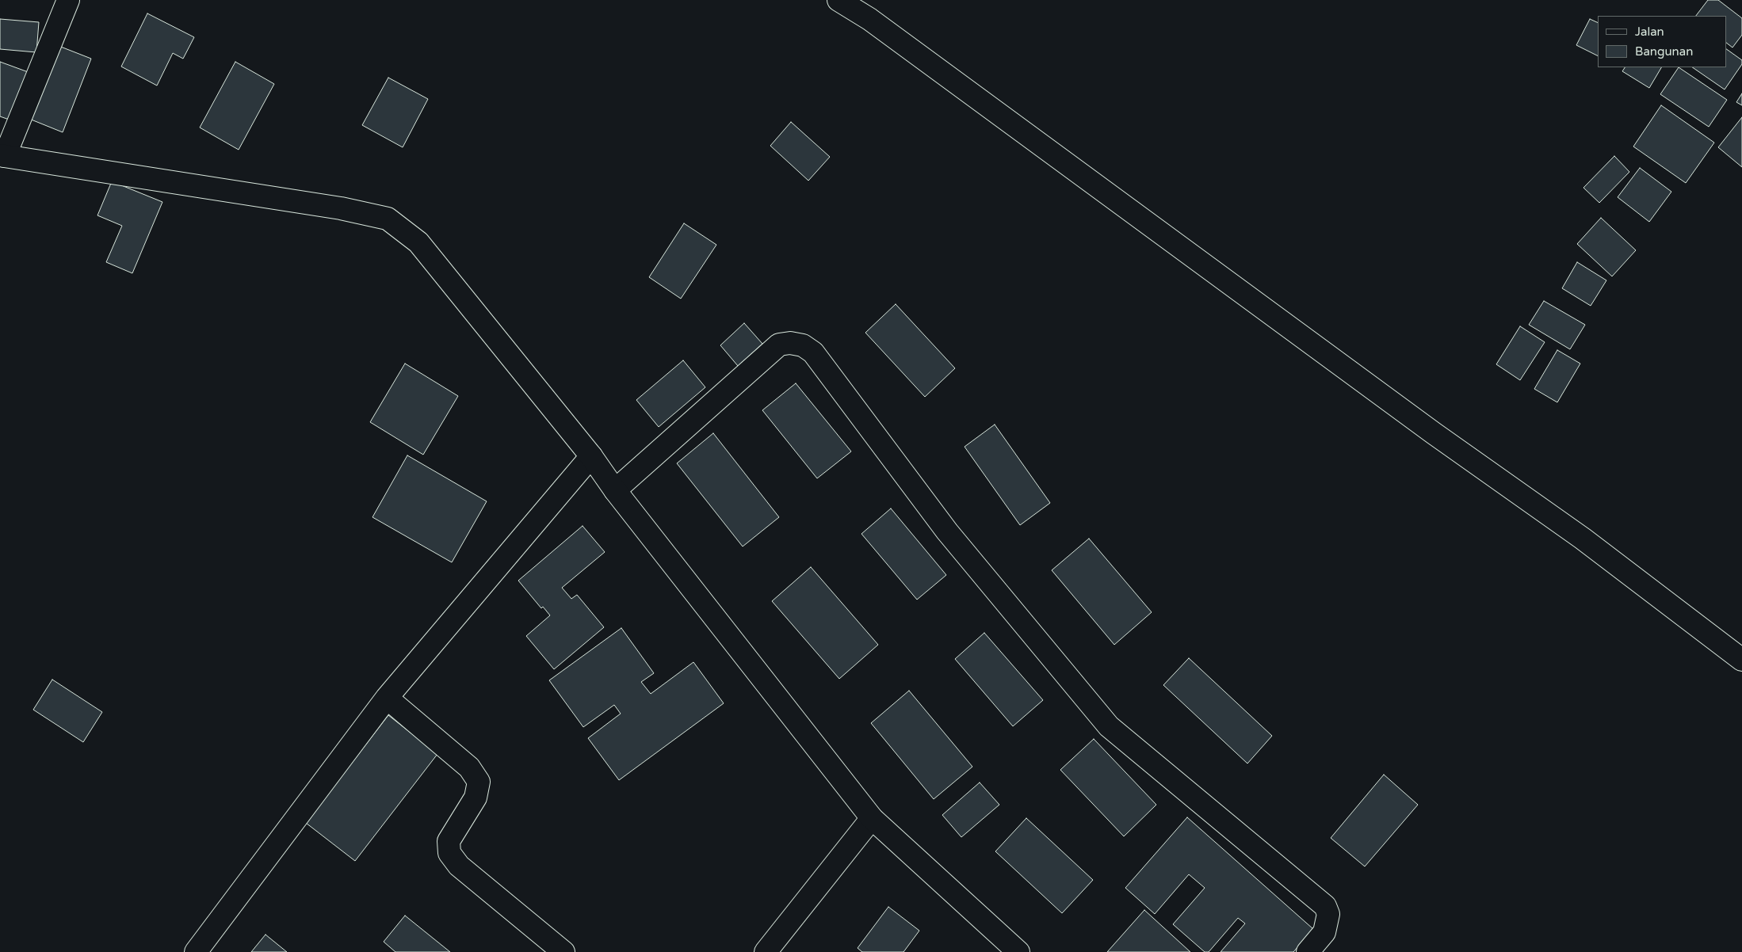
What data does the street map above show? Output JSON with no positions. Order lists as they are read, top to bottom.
{
  "legend": ["Jalan", "Bangunan"]
}
